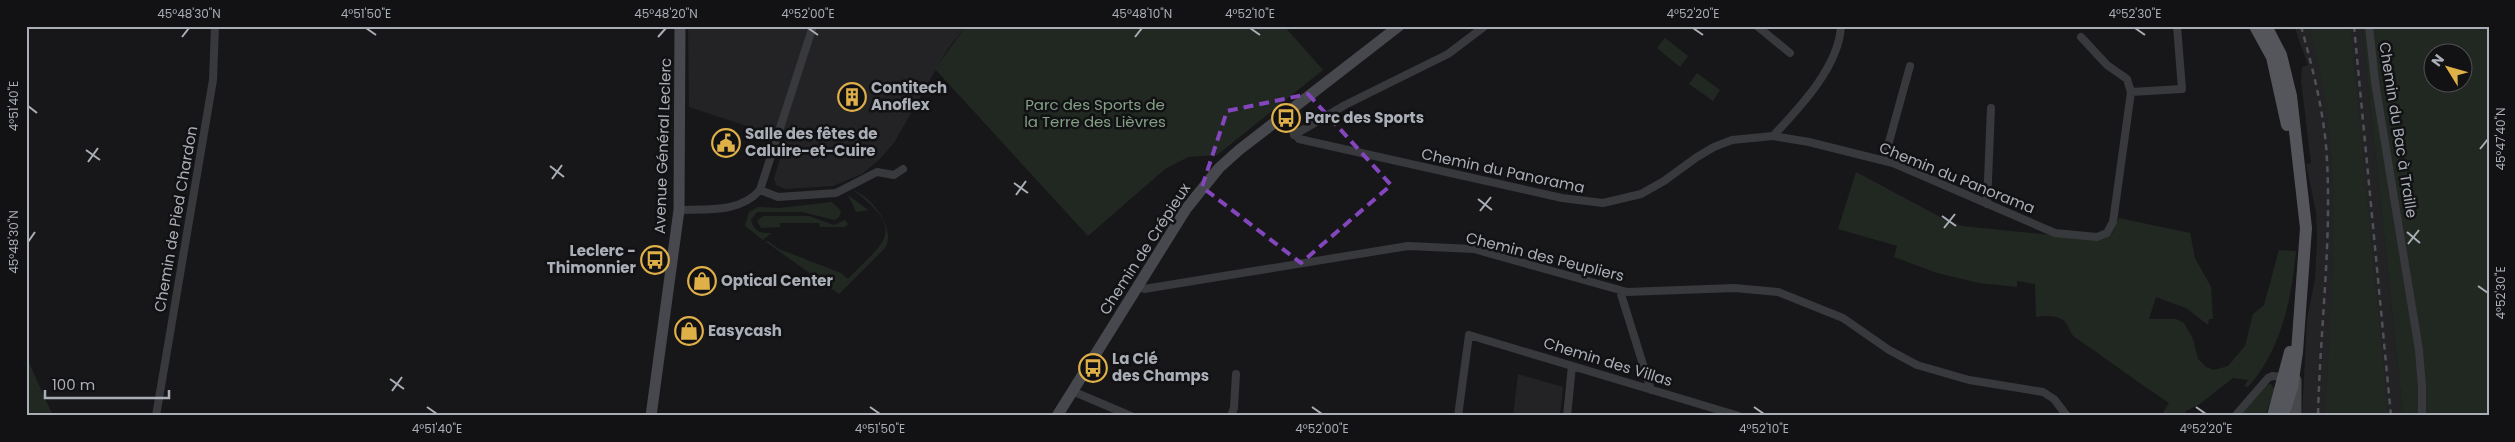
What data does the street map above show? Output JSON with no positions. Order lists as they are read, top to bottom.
{
  "streets": {
    "street": [
      "Chemin du Bac à Traille",
      "Avenue Général Leclerc",
      "Chemin du Panorama",
      "Chemin de Pied Chardon",
      "Chemin de Crépieux",
      "Chemin des Peupliers",
      "Chemin des Villas"
    ]
  },
  "crossings": [
    ["Chemin de Crépieux", "Chemin des Peupliers"]
  ],
  "parks": ["Parc des Sports de la Terre des Lièvres"],
  "places": {
    "building": ["Contitech Anoflex"],
    "bus stop": ["Parc des Sports", "Leclerc - Thimonnier", "La Clé des Champs"],
    "public building": ["Salle des fêtes de Caluire-et-Cuire"],
    "shop": ["Optical Center", "Easycash"]
  },
  "scale_bar": "100 m",
  "north": "top left",
  "coordinates": [
    "45°48'30\"N",
    "4°51'50\"E",
    "45°48'20\"N",
    "4°52'00\"E",
    "45°48'10\"N",
    "4°52'10\"E",
    "4°52'20\"E",
    "4°52'30\"E",
    "4°51'40\"E",
    "45°47'40\"N"
  ]
}
